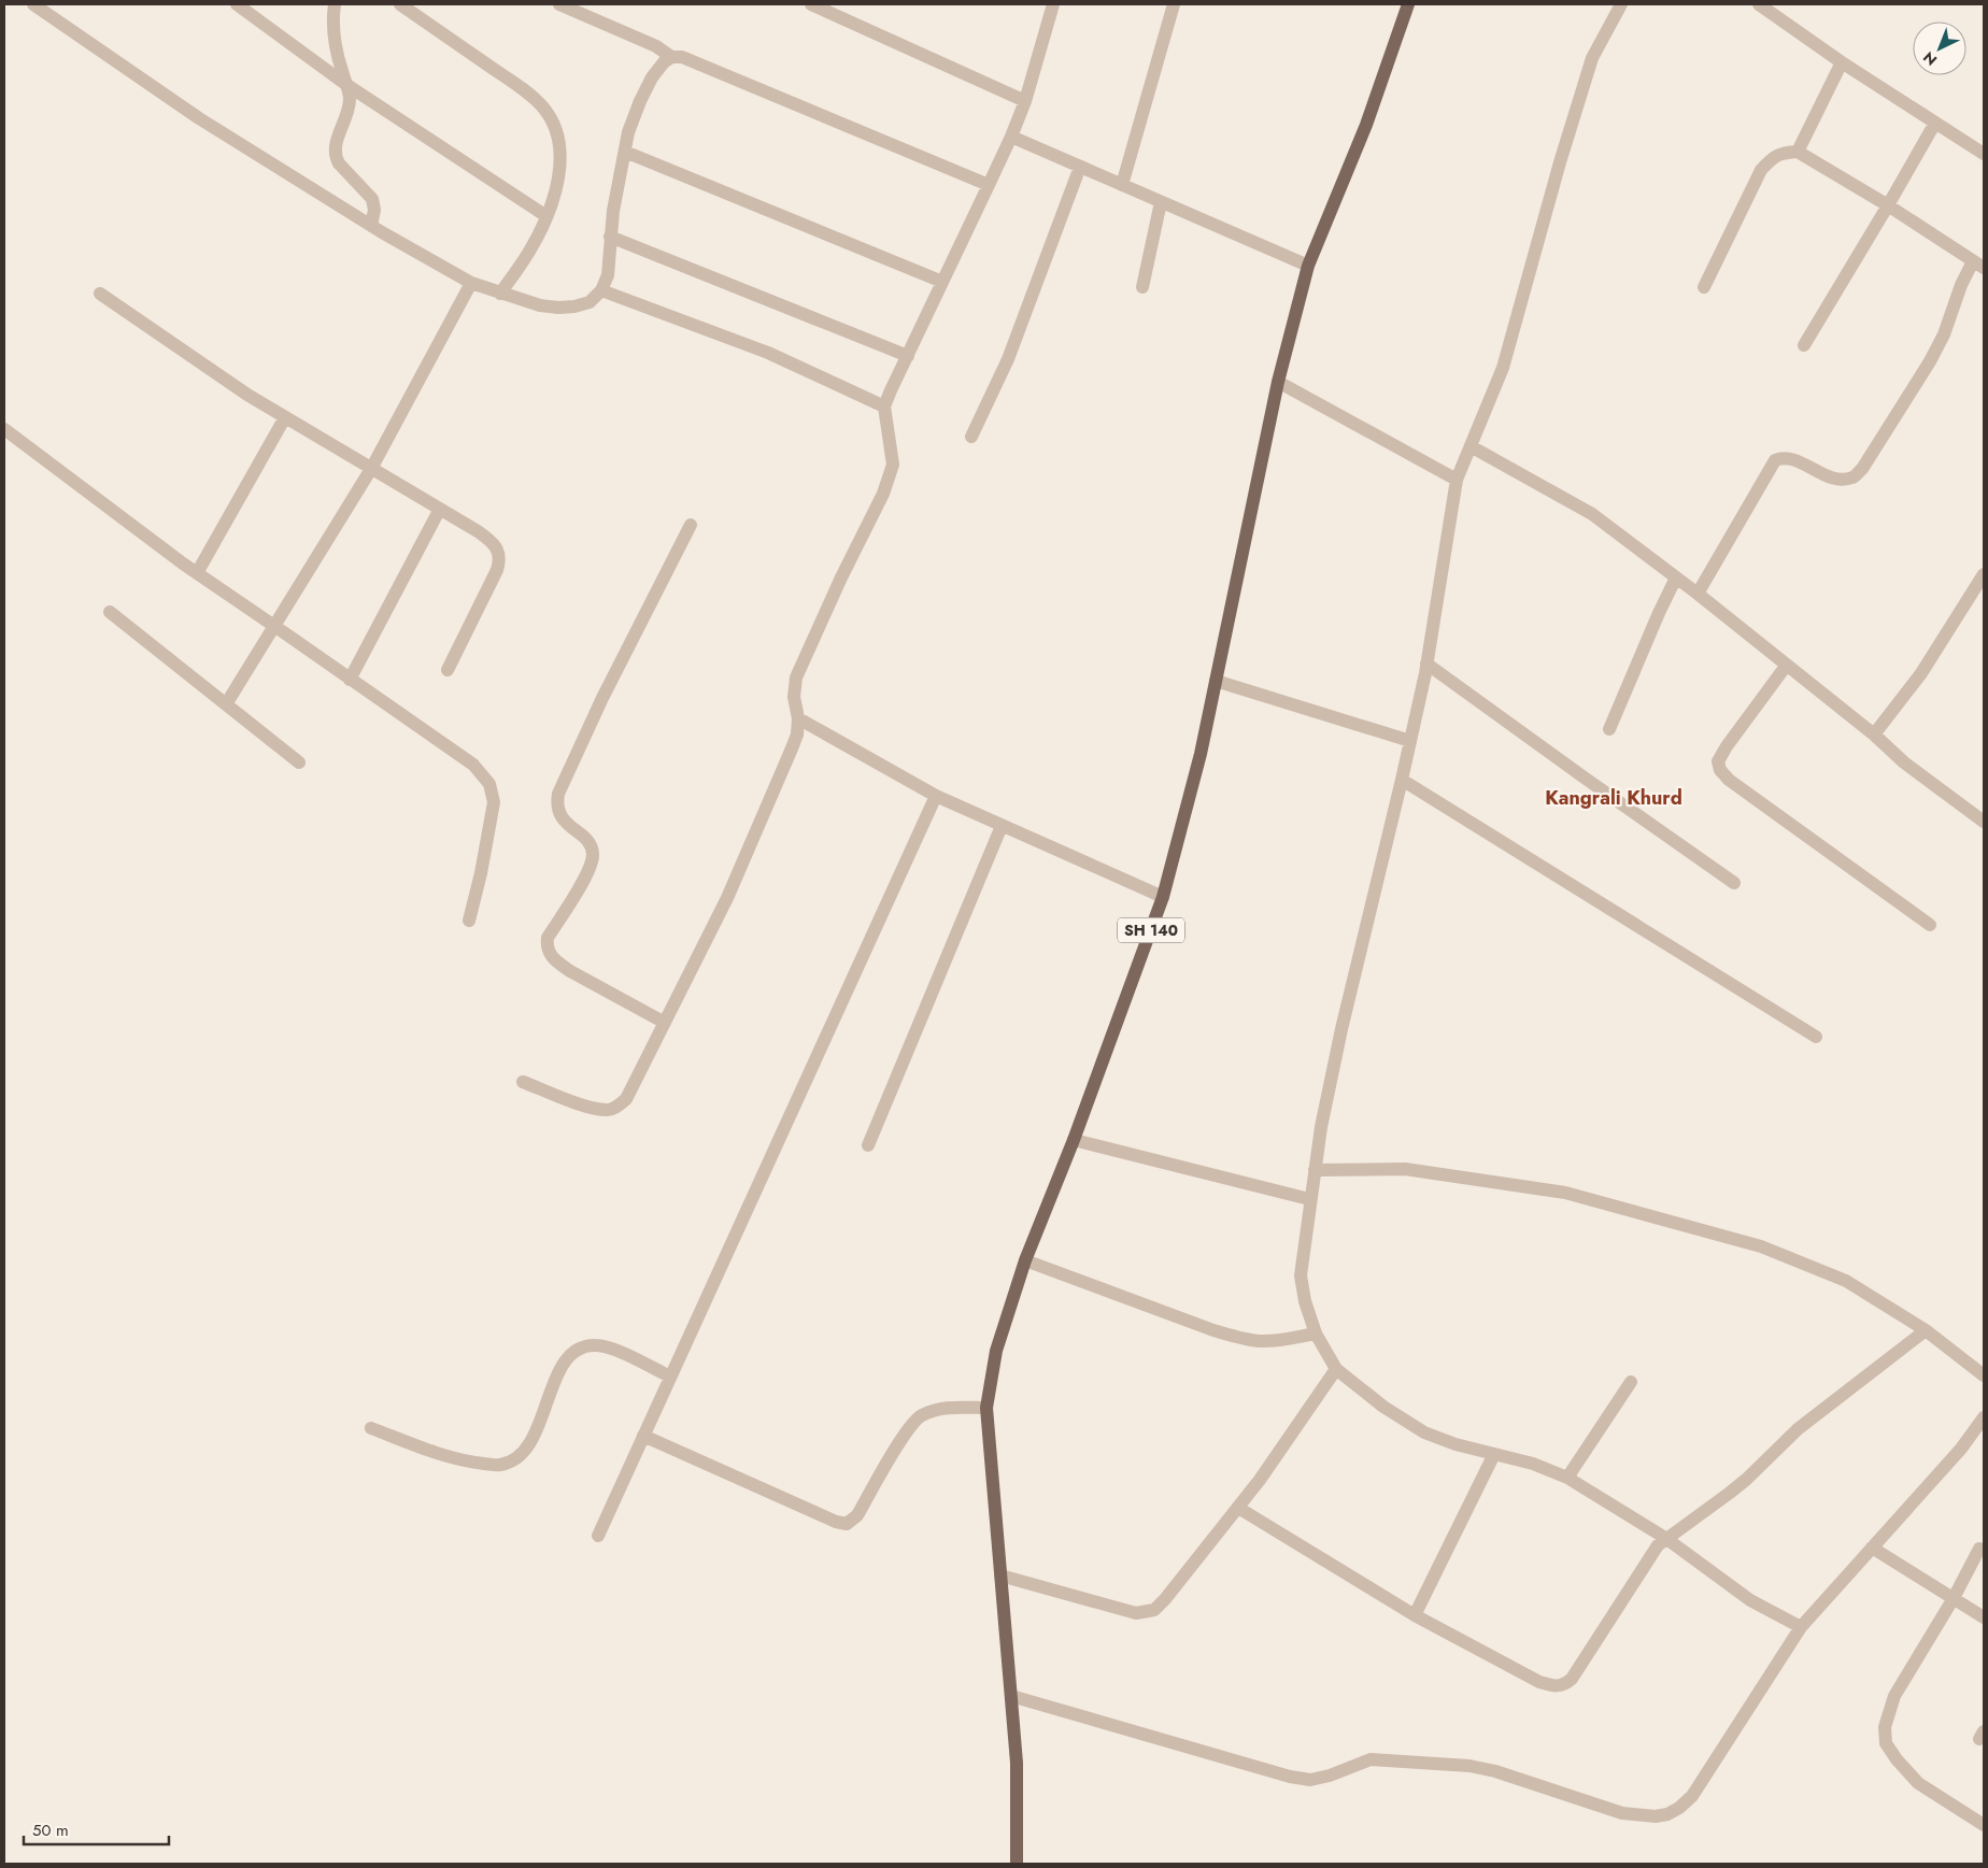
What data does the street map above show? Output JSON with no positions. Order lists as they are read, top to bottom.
{
  "streets": {
    "main road": ["SH 140"]
  },
  "districts": ["Kangrali Khurd"],
  "scale_bar": "50 m",
  "north": "bottom left"
}
